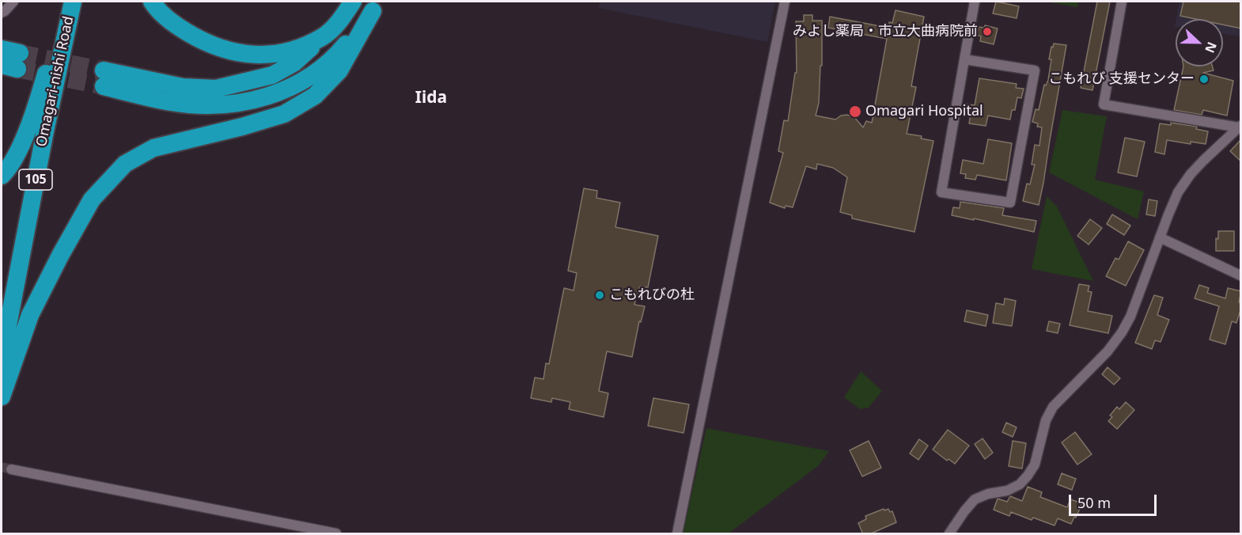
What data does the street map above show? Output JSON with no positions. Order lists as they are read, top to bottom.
{
  "streets": {
    "highway": ["Omagari-nishi Road", "105"]
  },
  "districts": ["Iida"],
  "places": [
    "みよし薬局・市立大曲病院前",
    "こもれび 支援センター",
    "Omagari Hospital",
    "こもれびの杜"
  ],
  "scale_bar": "50 m",
  "north": "right"
}
